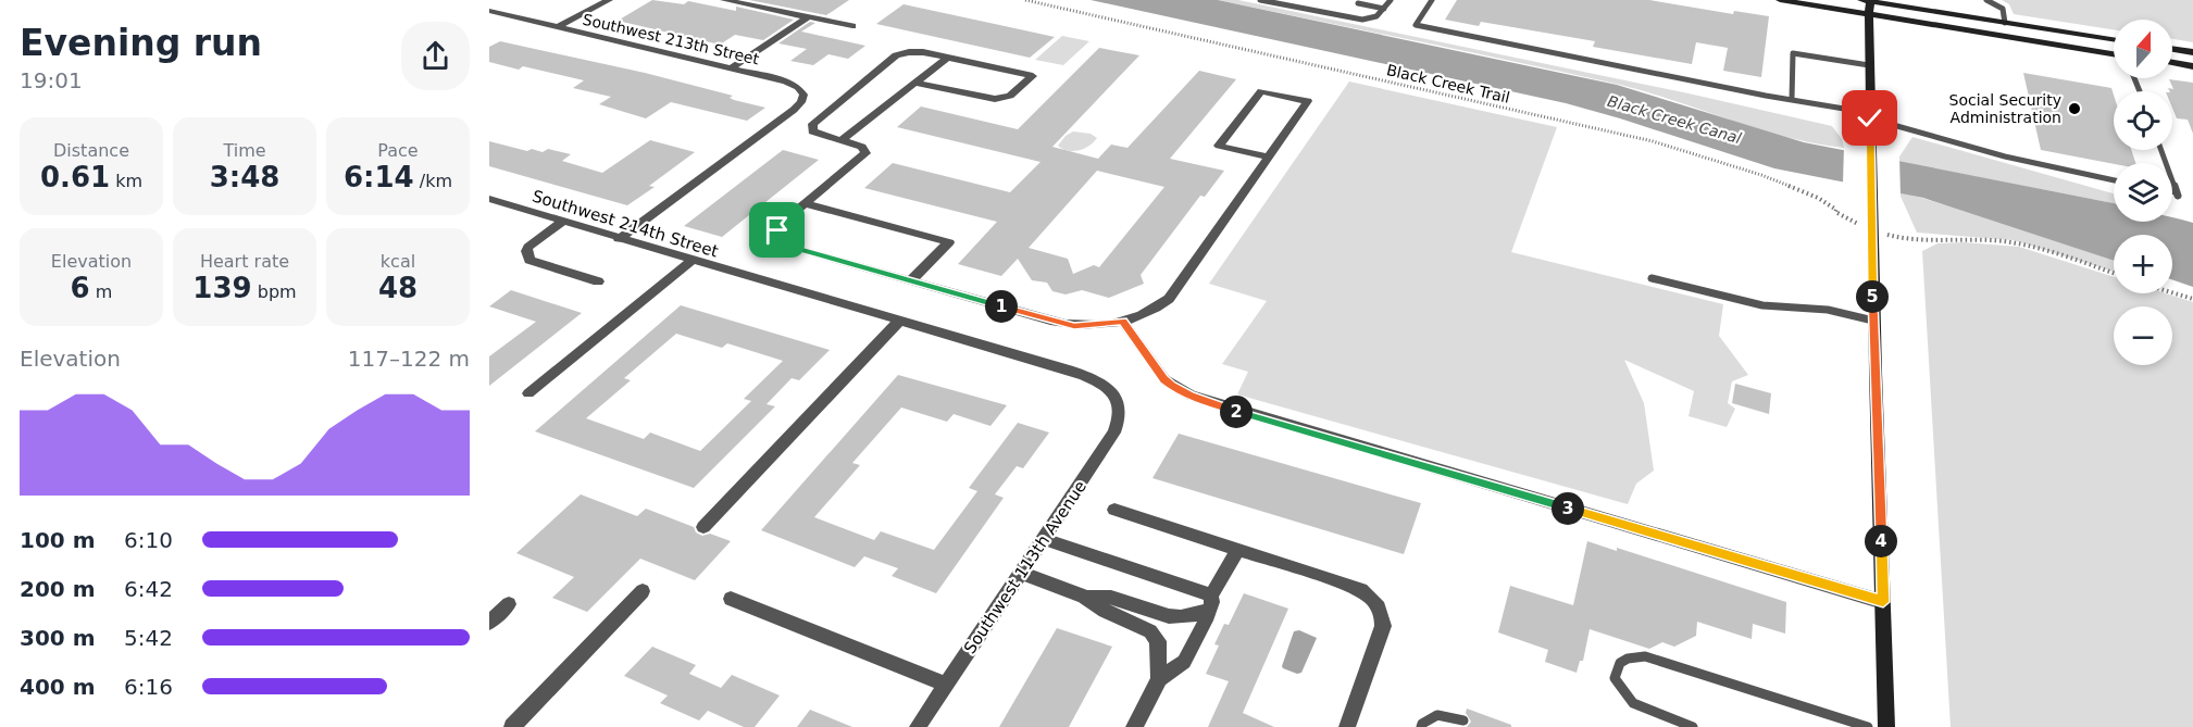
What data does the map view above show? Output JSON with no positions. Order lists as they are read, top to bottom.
{
  "streets": {
    "street": ["Southwest 213th Street", "Southwest 214th Street", "Southwest 113th Avenue"],
    "path": ["Black Creek Trail"]
  },
  "crossings": [
    ["Southwest 213th Street", "Southwest 214th Street"],
    ["Southwest 214th Street", "Southwest 113th Avenue"]
  ],
  "water": ["Black Creek Canal"],
  "places": ["Social Security Administration"],
  "north": "top",
  "page": {
    "heading": ["Evening run", "19:01"],
    "map_buttons": ["+", "−"],
    "stats": [
      ["Distance", "0.61 km"],
      ["Time", "3:48"],
      ["Pace", "6:14 /km"],
      ["Elevation", "6 m"],
      ["Heart rate", "139 bpm"],
      ["kcal", "48"]
    ],
    "pins": [
      "5",
      "1",
      "2",
      "3",
      "4"
    ],
    "chart": ["Elevation", "117–122 m"],
    "list": [
      {
        "name": "100 m",
        "note": "6:10"
      },
      {
        "name": "200 m",
        "note": "6:42"
      },
      {
        "name": "300 m",
        "note": "5:42"
      },
      {
        "name": "400 m",
        "note": "6:16"
      }
    ]
  }
}
